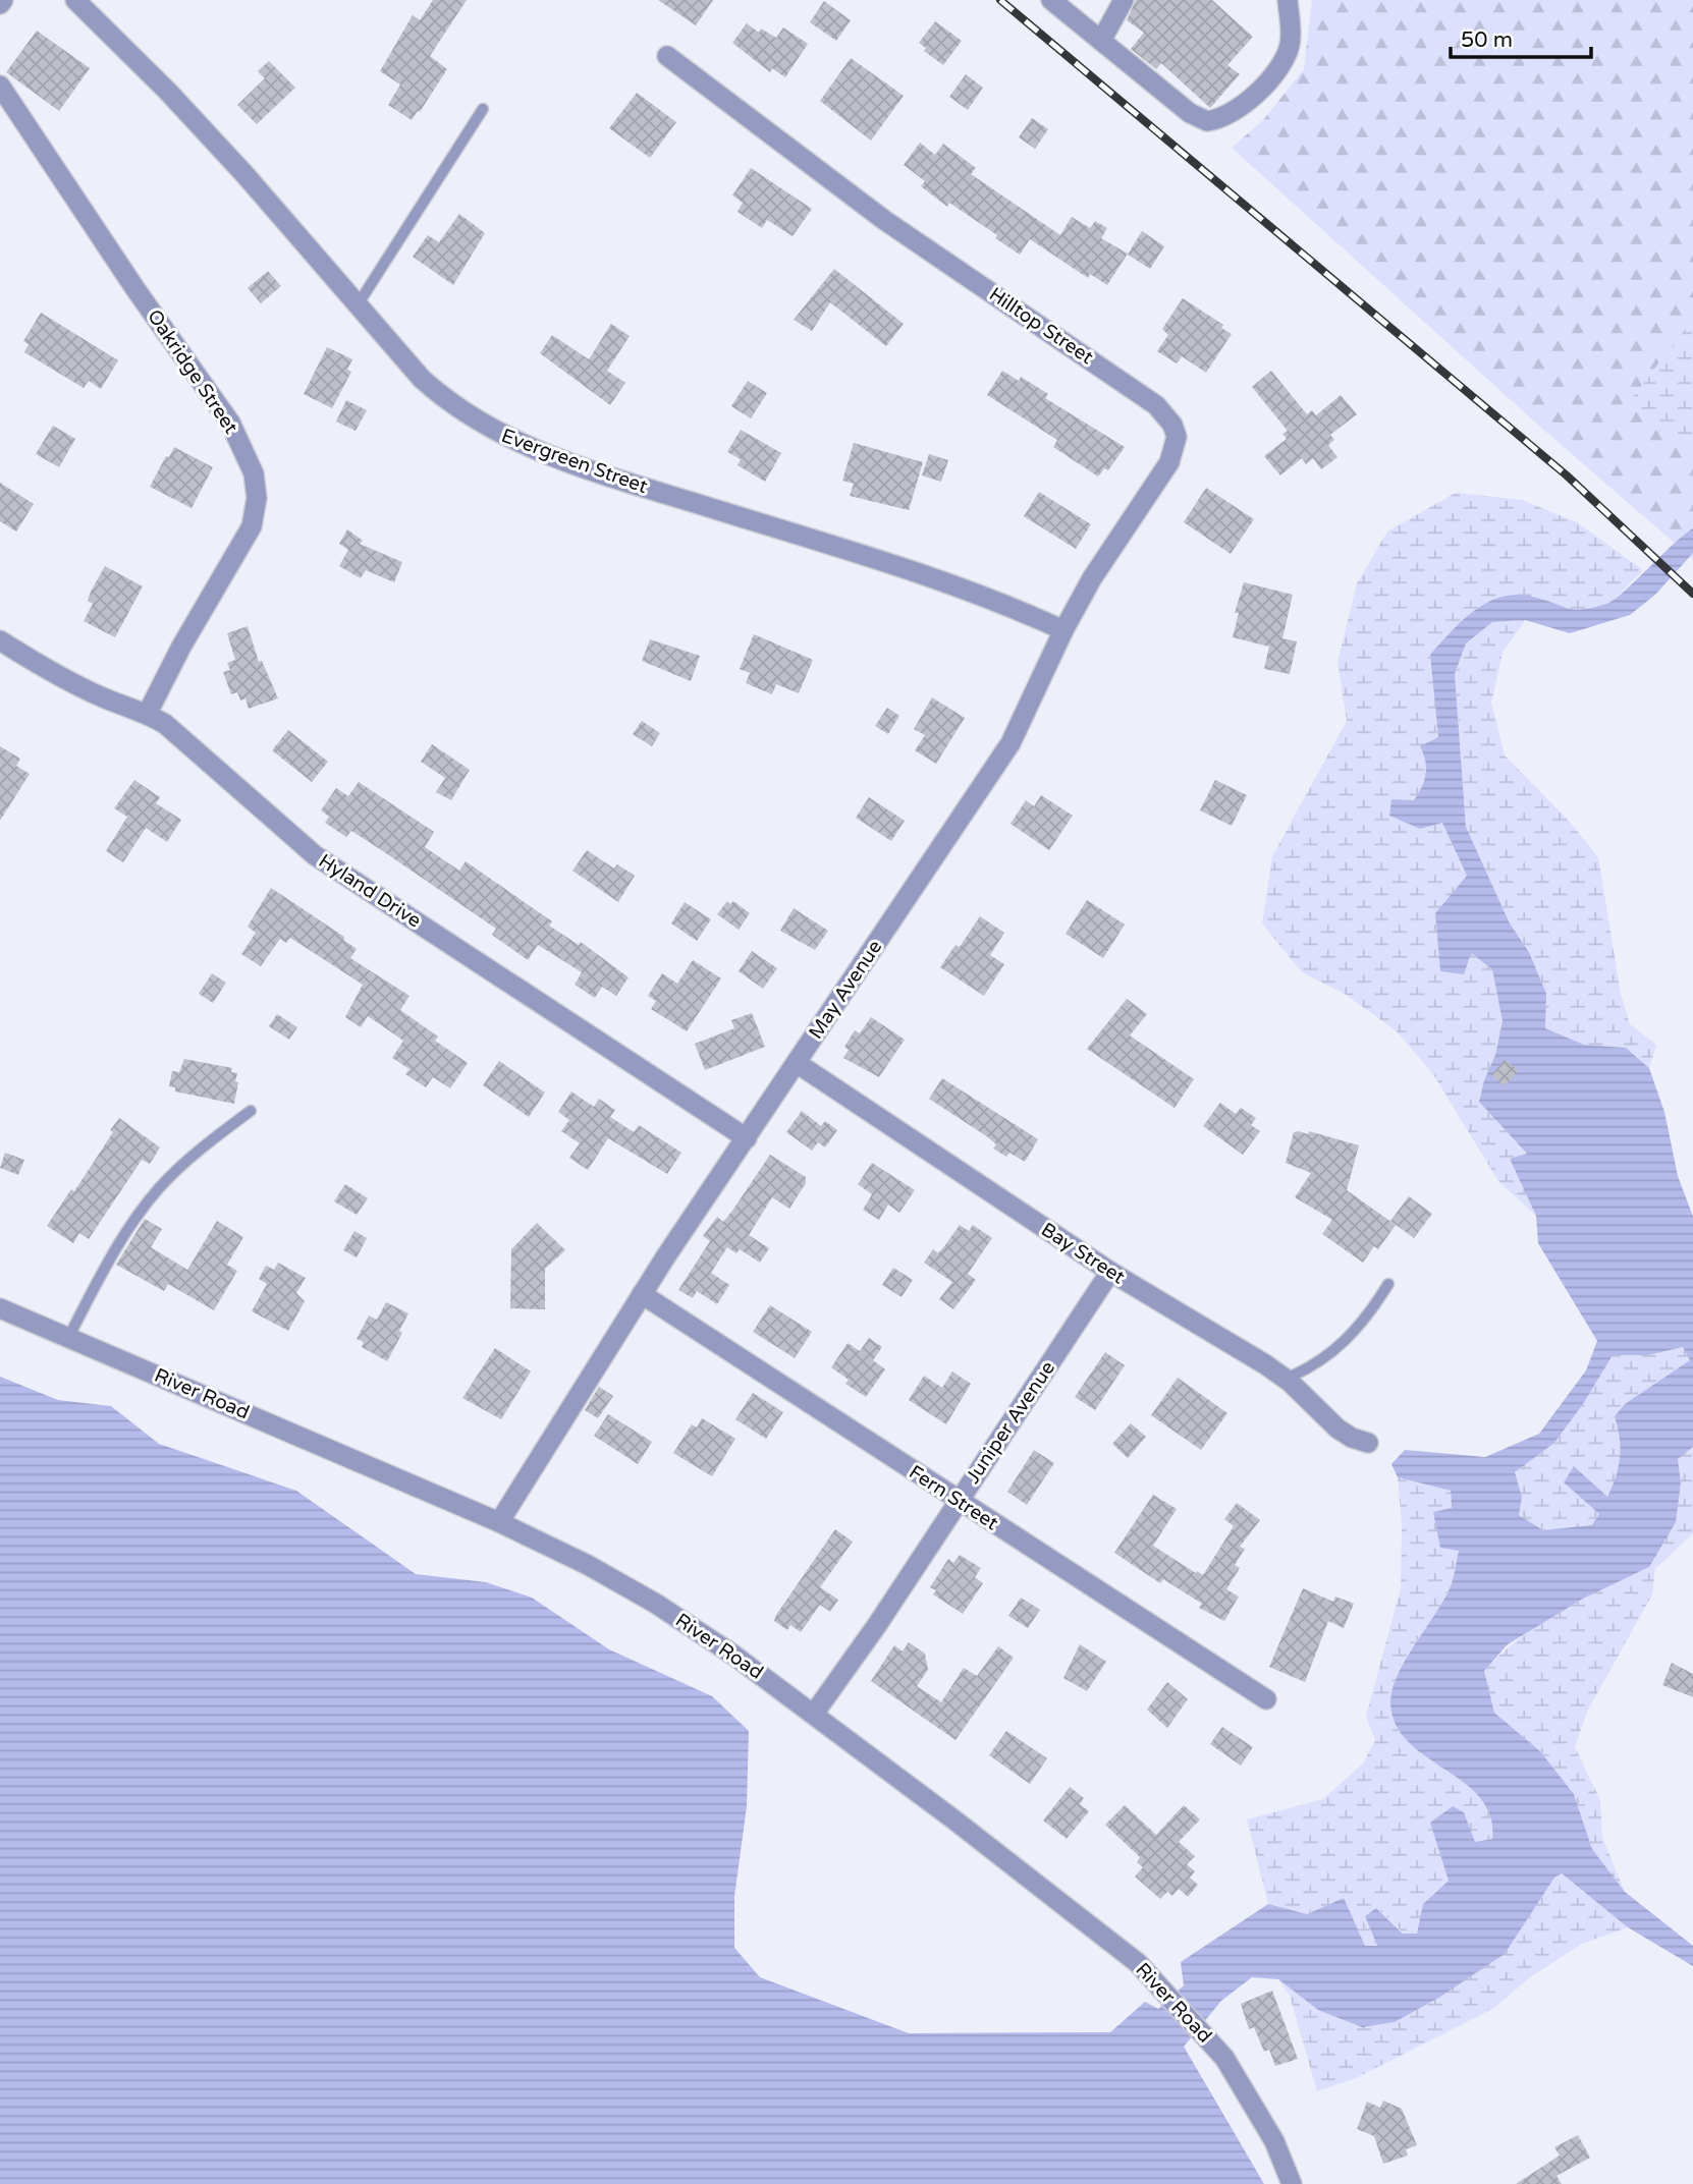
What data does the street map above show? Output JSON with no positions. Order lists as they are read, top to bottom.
{
  "streets": {
    "street": [
      "Hilltop Street",
      "Oakridge Street",
      "Evergreen Street",
      "Hyland Drive",
      "May Avenue",
      "Bay Street",
      "River Road",
      "Juniper Avenue",
      "Fern Street"
    ]
  },
  "crossings": [
    ["Hilltop Street", "May Avenue"],
    ["Oakridge Street", "Hyland Drive"],
    ["Evergreen Street", "May Avenue"],
    ["Hyland Drive", "May Avenue"],
    ["May Avenue", "Bay Street"],
    ["May Avenue", "River Road"],
    ["May Avenue", "Fern Street"],
    ["Bay Street", "Juniper Avenue"],
    ["River Road", "Juniper Avenue"],
    ["Juniper Avenue", "Fern Street"]
  ],
  "scale_bar": "50 m"
}
